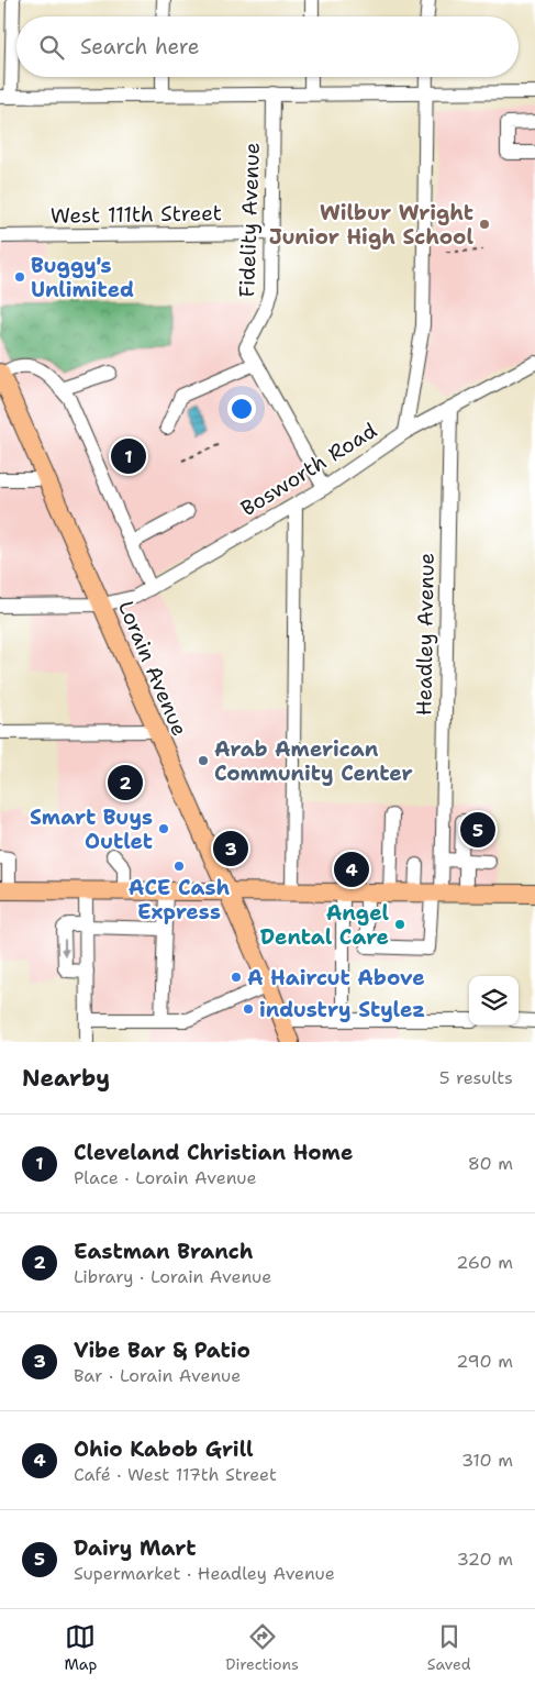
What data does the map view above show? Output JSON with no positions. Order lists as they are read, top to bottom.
{
  "streets": {
    "main road": ["Lorain Avenue"],
    "street": [
      "West 111th Street",
      "Fidelity Avenue",
      "Bosworth Road",
      "Headley Avenue"
    ]
  },
  "crossings": [
    ["West 111th Street", "Fidelity Avenue"],
    ["Fidelity Avenue", "Bosworth Road"],
    ["Bosworth Road", "Headley Avenue"],
    ["Bosworth Road", "Lorain Avenue"]
  ],
  "places": [
    "Wilbur Wright Junior High School",
    "Buggy's Unlimited",
    "Arab American Community Center",
    "Smart Buys Outlet",
    "ACE Cash Express",
    "Angel Dental Care",
    "A Haircut Above",
    "industry Stylez"
  ],
  "page": {
    "search": "Search here",
    "pins": [
      "1",
      "2",
      "5",
      "3",
      "4"
    ],
    "heading": ["Nearby", "5 results"],
    "list": [
      {
        "mark": "1",
        "name": "Cleveland Christian Home",
        "note": "Place · Lorain Avenue",
        "value": "80 m"
      },
      {
        "mark": "2",
        "name": "Eastman Branch",
        "note": "Library · Lorain Avenue",
        "value": "260 m"
      },
      {
        "mark": "3",
        "name": "Vibe Bar & Patio",
        "note": "Bar · Lorain Avenue",
        "value": "290 m"
      },
      {
        "mark": "4",
        "name": "Ohio Kabob Grill",
        "note": "Café · West 117th Street",
        "value": "310 m"
      },
      {
        "mark": "5",
        "name": "Dairy Mart",
        "note": "Supermarket · Headley Avenue",
        "value": "320 m"
      }
    ],
    "nav": ["Map", "Directions", "Saved"]
  }
}
